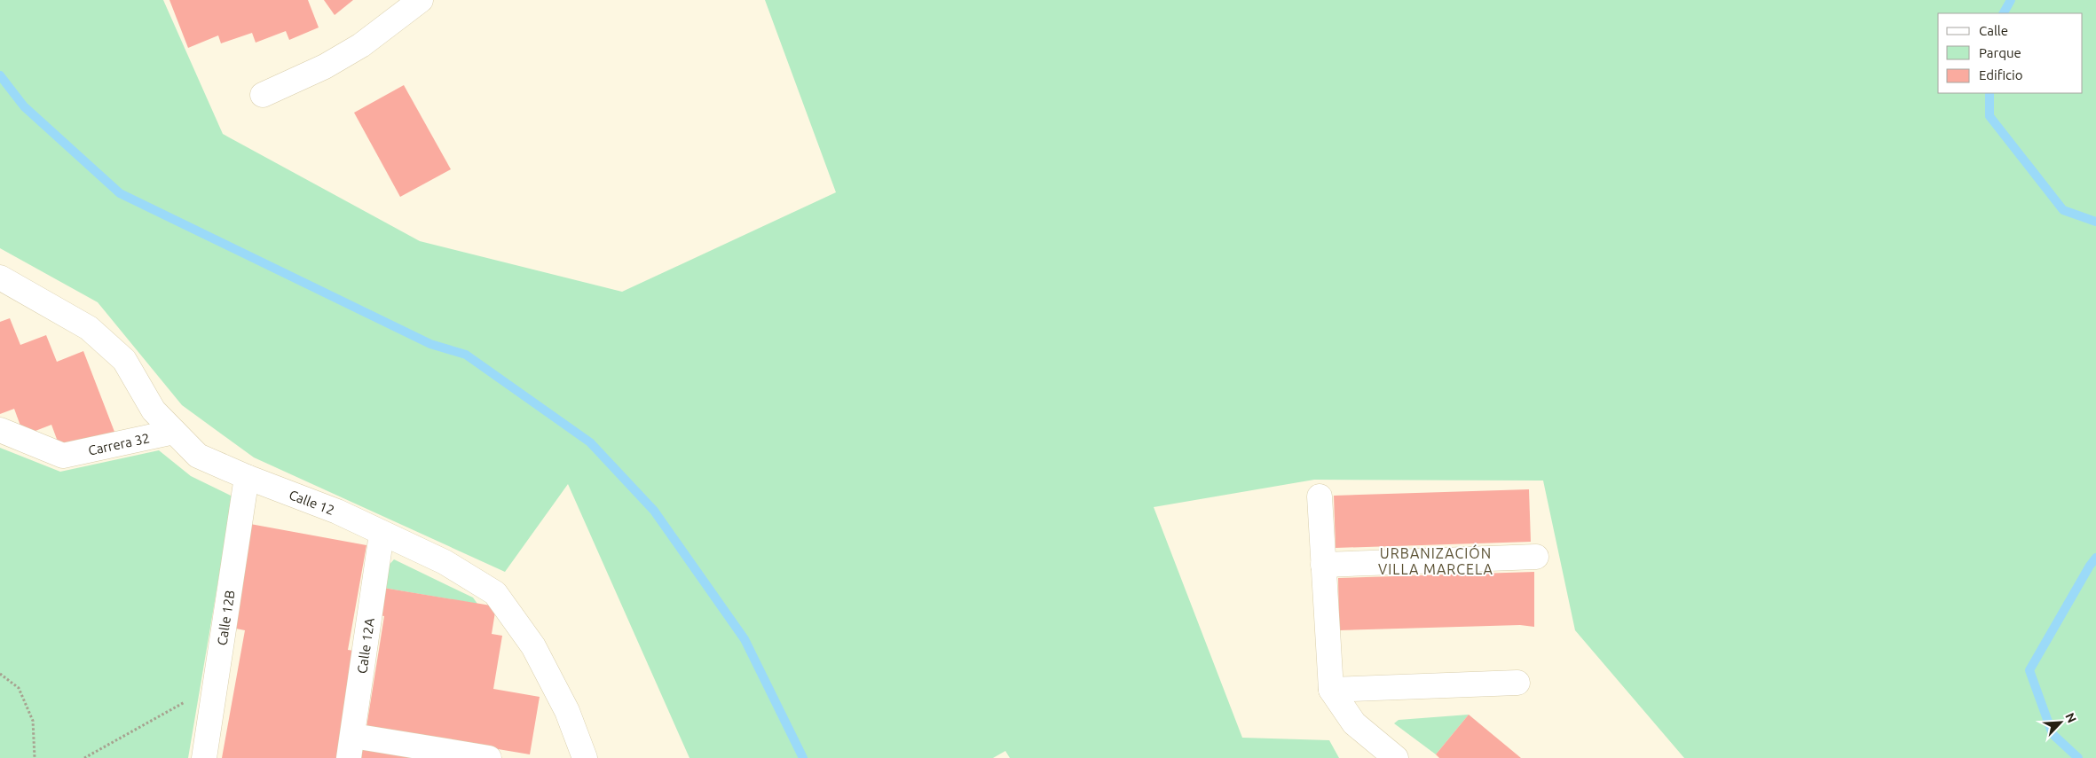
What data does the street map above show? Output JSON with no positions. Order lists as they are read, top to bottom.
{
  "streets": {
    "street": [
      "Carrera 32",
      "Calle 12",
      "Calle 12B",
      "Calle 12A"
    ]
  },
  "crossings": [
    ["Carrera 32", "Calle 12"],
    ["Calle 12", "Calle 12B"],
    ["Calle 12", "Calle 12A"]
  ],
  "districts": ["URBANIZACIÓN VILLA MARCELA"],
  "legend": ["Calle", "Parque", "Edificio"],
  "north": "top right"
}
